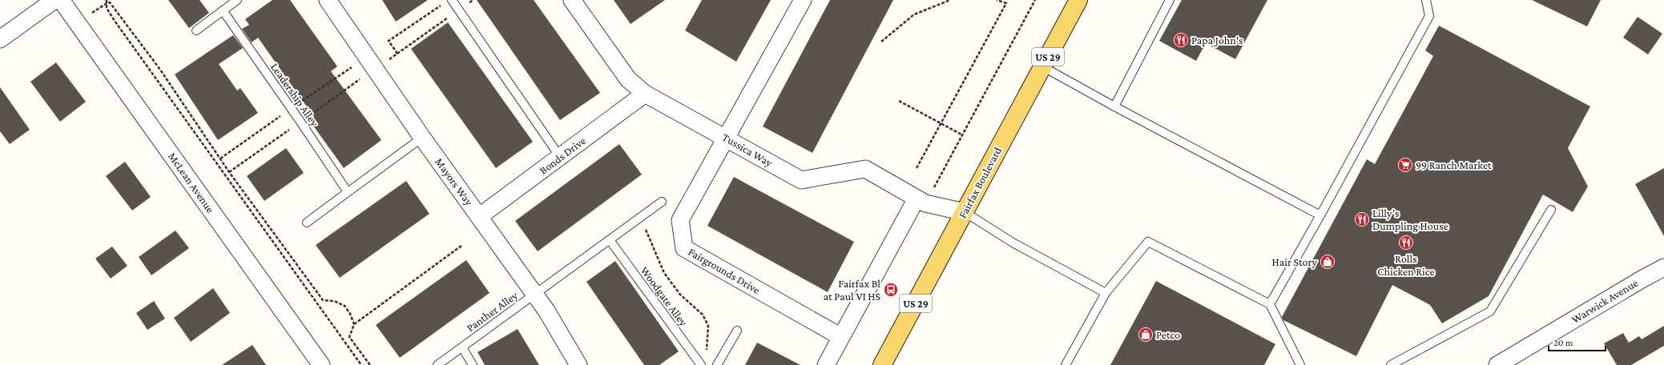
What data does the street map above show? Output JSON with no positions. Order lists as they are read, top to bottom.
{
  "streets": {
    "main road": ["US 29", "Fairfax Boulevard"],
    "street": [
      "Tussica Way",
      "Bonds Drive",
      "Mayors Way",
      "McLean Avenue",
      "Fairgrounds Drive",
      "Warwick Avenue"
    ],
    "lane": ["Leadership Alley", "Woodgate Alley", "Panther Alley"]
  },
  "crossings": [
    ["Tussica Way", "Bonds Drive"],
    ["Tussica Way", "Fairfax Boulevard"],
    ["Tussica Way", "Fairgrounds Drive"],
    ["Bonds Drive", "Mayors Way"],
    ["Mayors Way", "Panther Alley"]
  ],
  "places": {
    "restaurant": ["Papa John's", "Lilly’s Dumpling House", "Rolls Chicken Rice"],
    "supermarket": ["99 Ranch Market"],
    "shop": ["Hair Story", "Petco"],
    "bus stop": ["Fairfax Bl at Paul VI HS"]
  },
  "scale_bar": "20 m"
}
